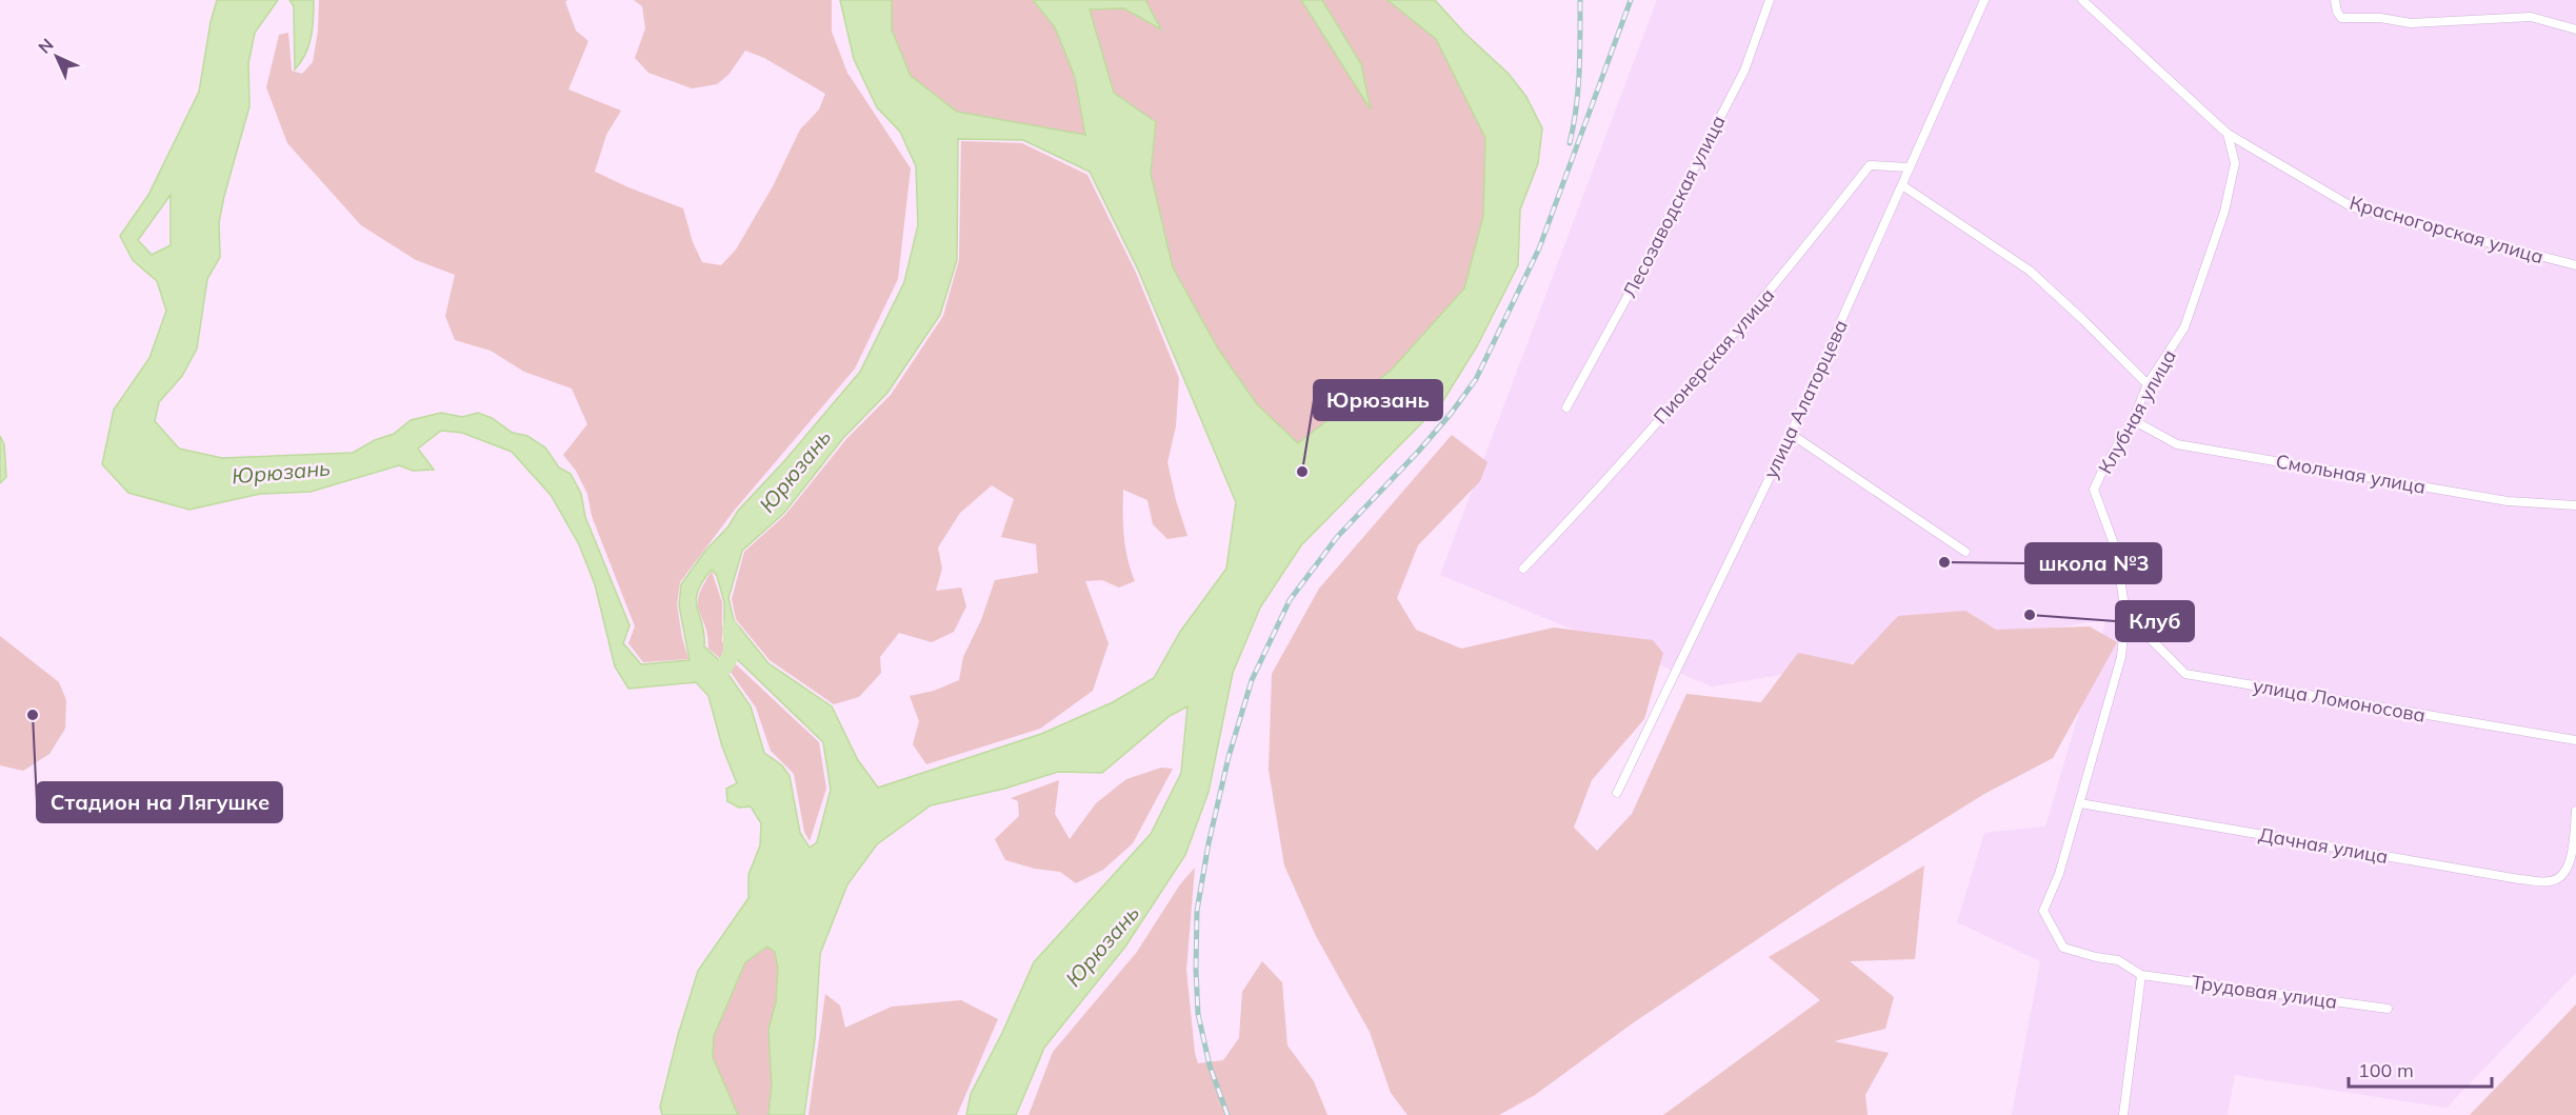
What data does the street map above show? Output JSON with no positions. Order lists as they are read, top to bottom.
{
  "streets": {
    "street": [
      "Лесозаводская улица",
      "Красногорская улица",
      "Пионерская улица",
      "улица Алаторцева",
      "Клубная улица",
      "Смольная улица",
      "улица Ломоносова",
      "Дачная улица",
      "Трудовая улица"
    ]
  },
  "crossings": [
    ["Красногорская улица", "Клубная улица"],
    ["Пионерская улица", "улица Алаторцева"],
    ["Клубная улица", "Смольная улица"],
    ["Клубная улица", "улица Ломоносова"],
    ["Клубная улица", "Дачная улица"],
    ["Клубная улица", "Трудовая улица"],
    ["Дачная улица", "Трудовая улица"]
  ],
  "water": ["Юрюзань"],
  "places": [
    "Юрюзань",
    "школа №3",
    "Клуб",
    "Cтадион на Лягушке"
  ],
  "scale_bar": "100 m",
  "north": "top left"
}
